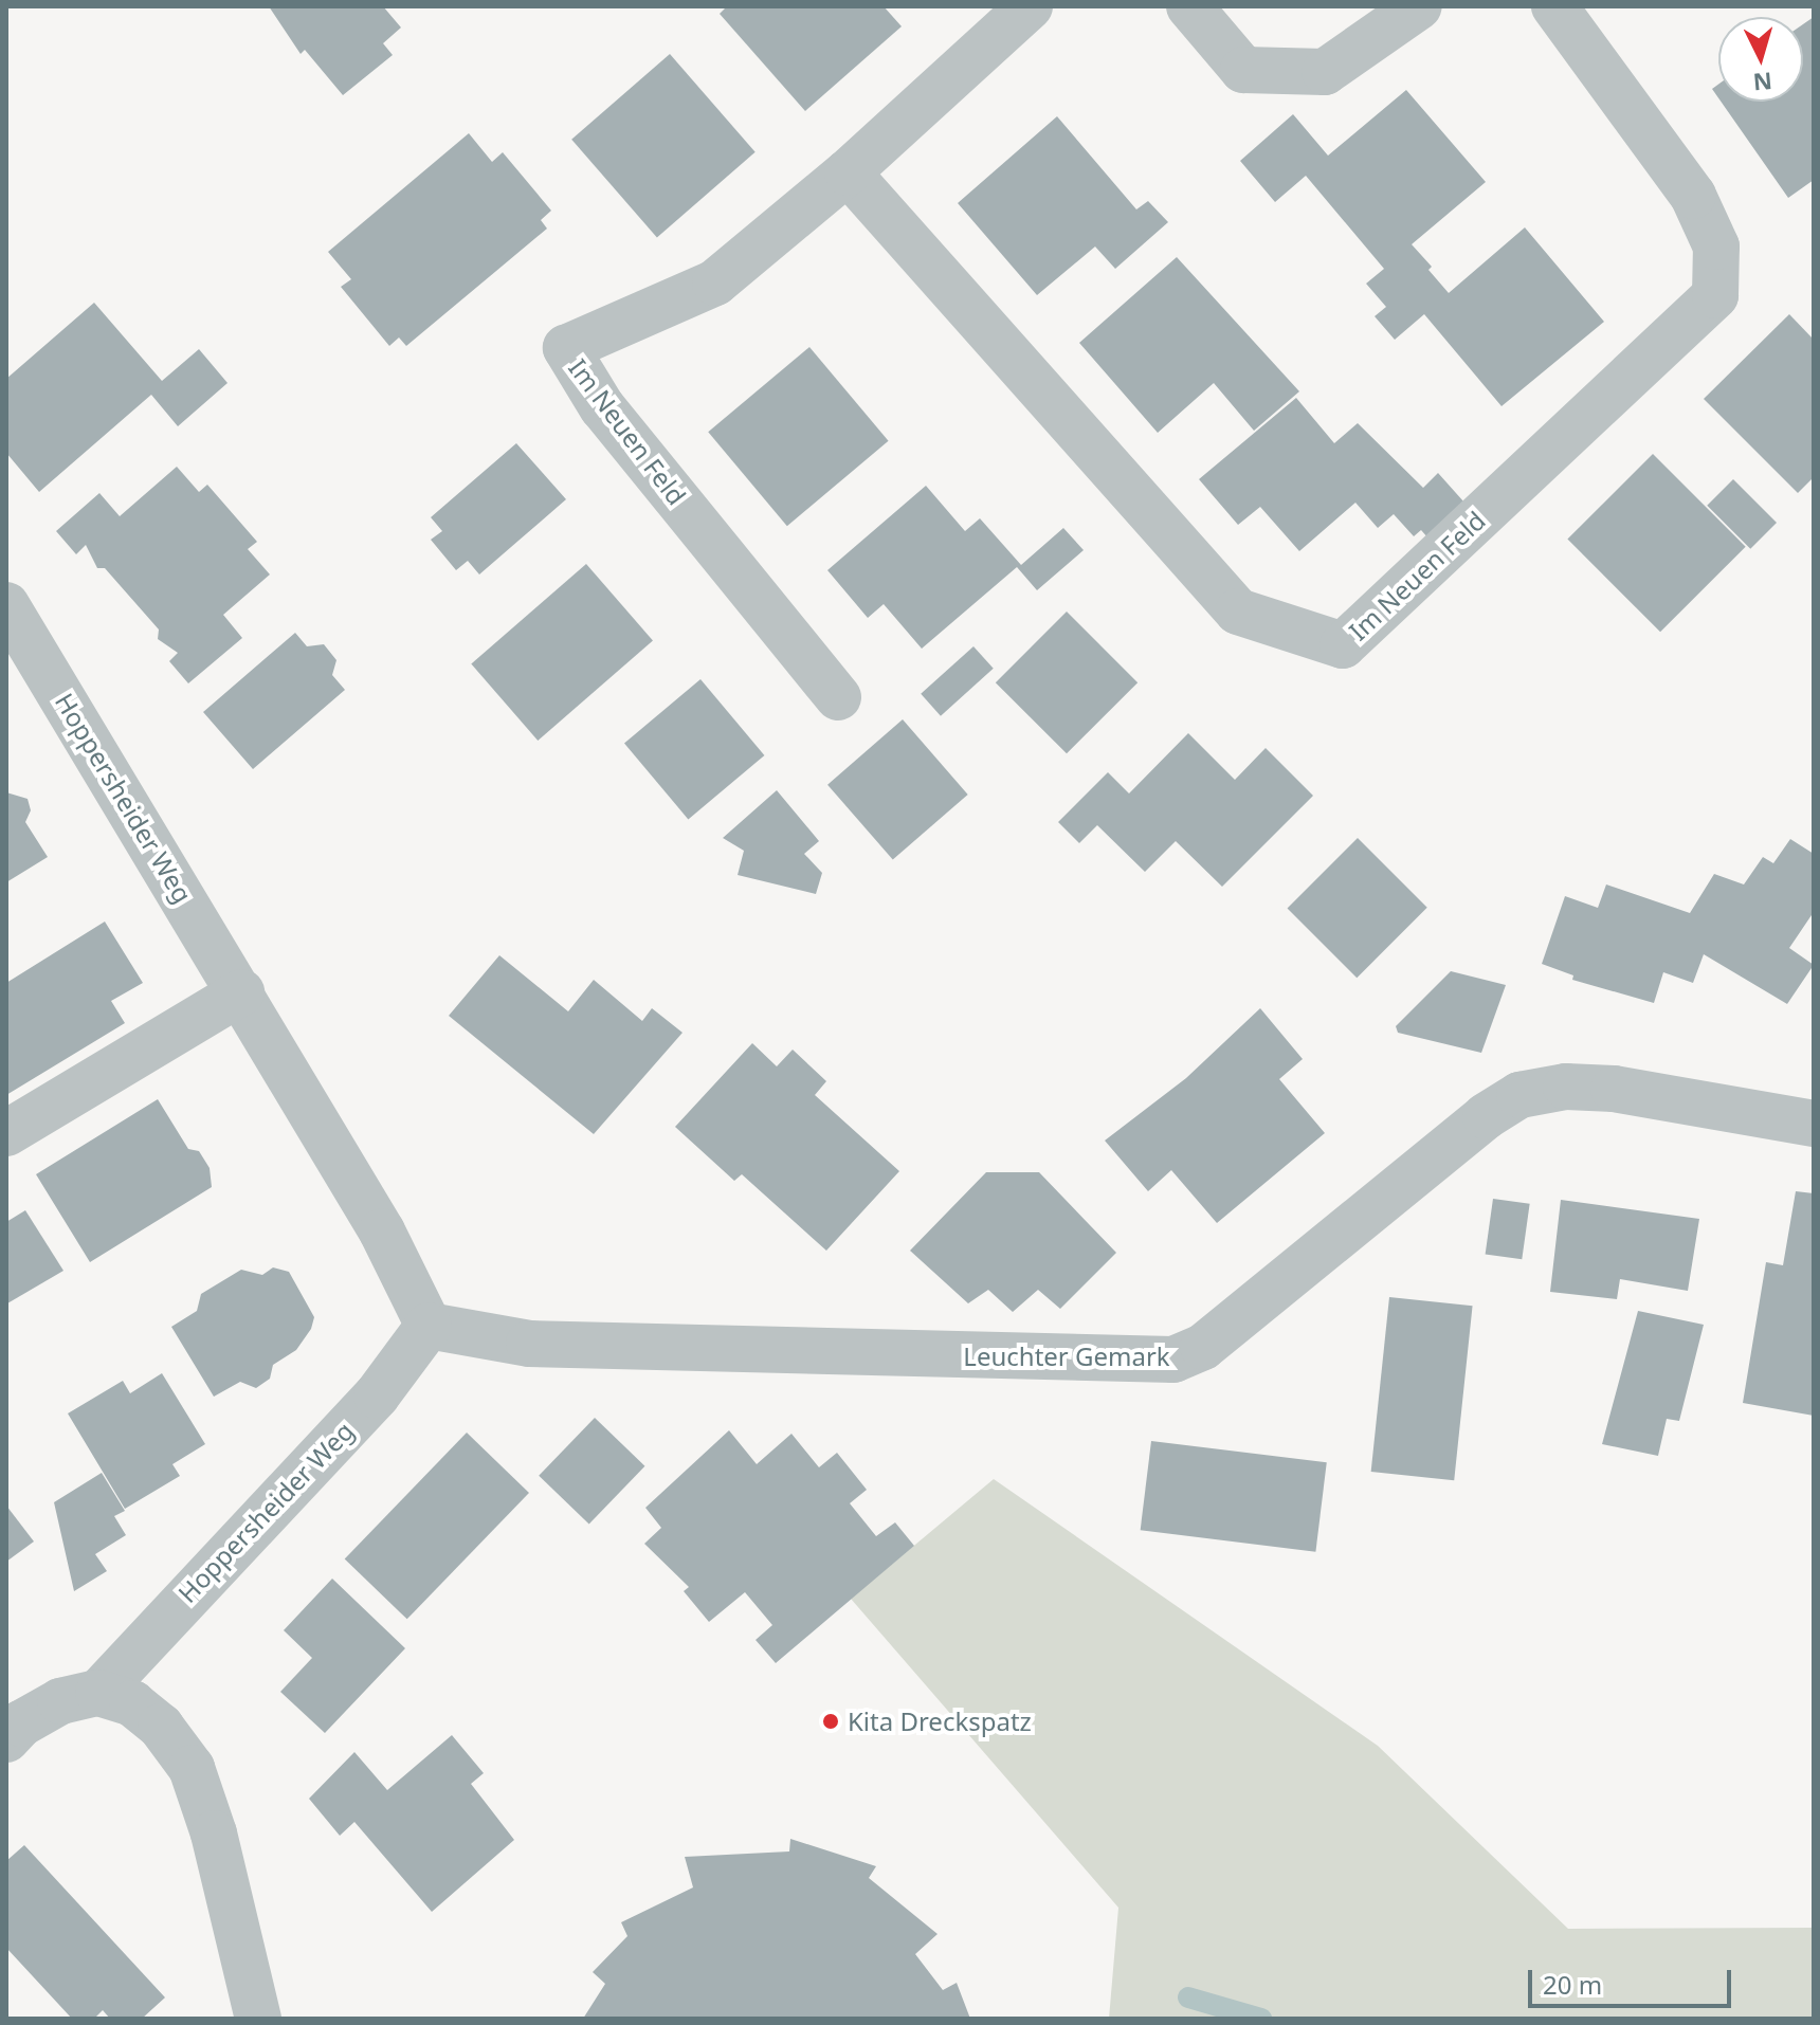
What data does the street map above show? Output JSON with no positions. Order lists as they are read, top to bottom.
{
  "streets": {
    "street": ["Im Neuen Feld", "Hoppersheider Weg", "Leuchter Gemark"]
  },
  "crossings": [
    ["Hoppersheider Weg", "Leuchter Gemark"]
  ],
  "places": ["Kita Dreckspatz"],
  "scale_bar": "20 m",
  "north": "bottom"
}
